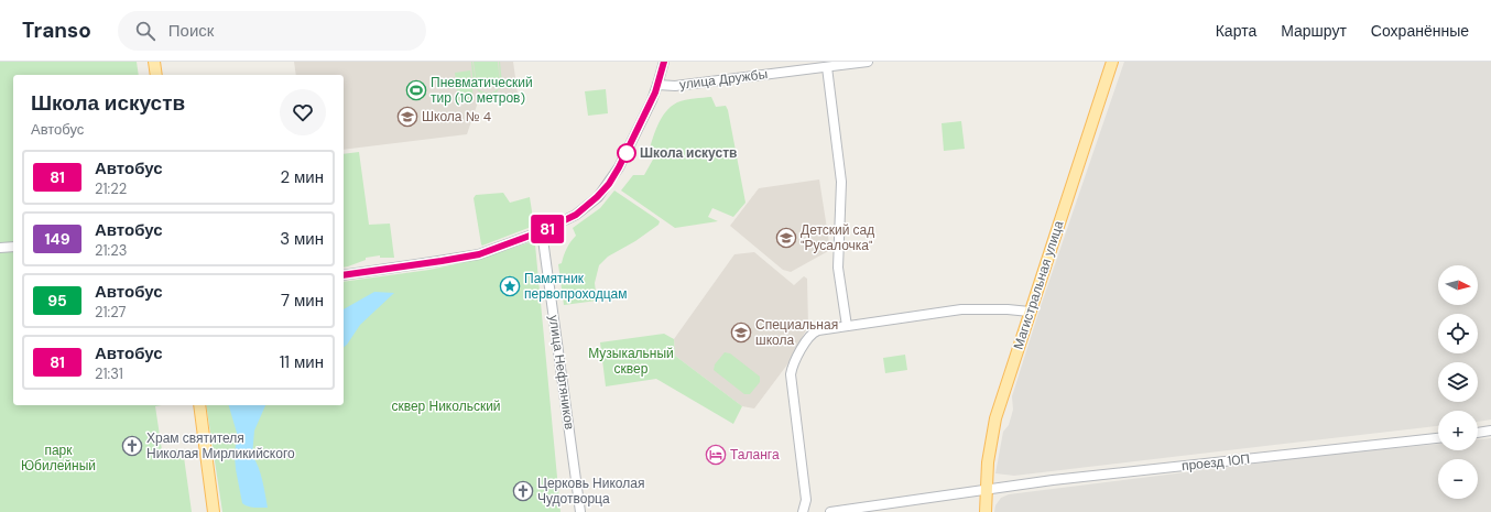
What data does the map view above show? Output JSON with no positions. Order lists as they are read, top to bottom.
{
  "streets": {
    "main road": ["Магистральная улица"],
    "street": ["улица Дружбы", "улица Нефтяников", "проезд 10П"]
  },
  "crossings": [
    ["Магистральная улица", "проезд 10П"]
  ],
  "parks": ["Музыкальный сквер", "сквер Никольский", "парк Юбилейный"],
  "places": {
    "sports": ["Пневматический тир (10 метров)"],
    "school or university": ["Школа № 4", "Детский сад \"Русалочка\"", "Специальная школа"],
    "other": ["Школа искуств"],
    "place": ["Памятник первопроходцам"],
    "church": ["Храм святителя Николая Мирликийского", "Церковь Николая Чудотворца"],
    "hotel": ["Таланга"]
  },
  "lines": ["bus line 81"],
  "north": "right",
  "page": {
    "header": "Transo",
    "search": "Поиск",
    "nav": ["Карта", "Маршрут", "Сохранённые"],
    "on_map": "81",
    "heading": ["Школа искуств", "Автобус"],
    "list": [
      {
        "mark": "81",
        "name": "Автобус",
        "note": "21:22",
        "value": "2 мин"
      },
      {
        "mark": "149",
        "name": "Автобус",
        "note": "21:23",
        "value": "3 мин"
      },
      {
        "mark": "95",
        "name": "Автобус",
        "note": "21:27",
        "value": "7 мин"
      },
      {
        "mark": "81",
        "name": "Автобус",
        "note": "21:31",
        "value": "11 мин"
      }
    ],
    "map_buttons": ["+", "−"]
  }
}
